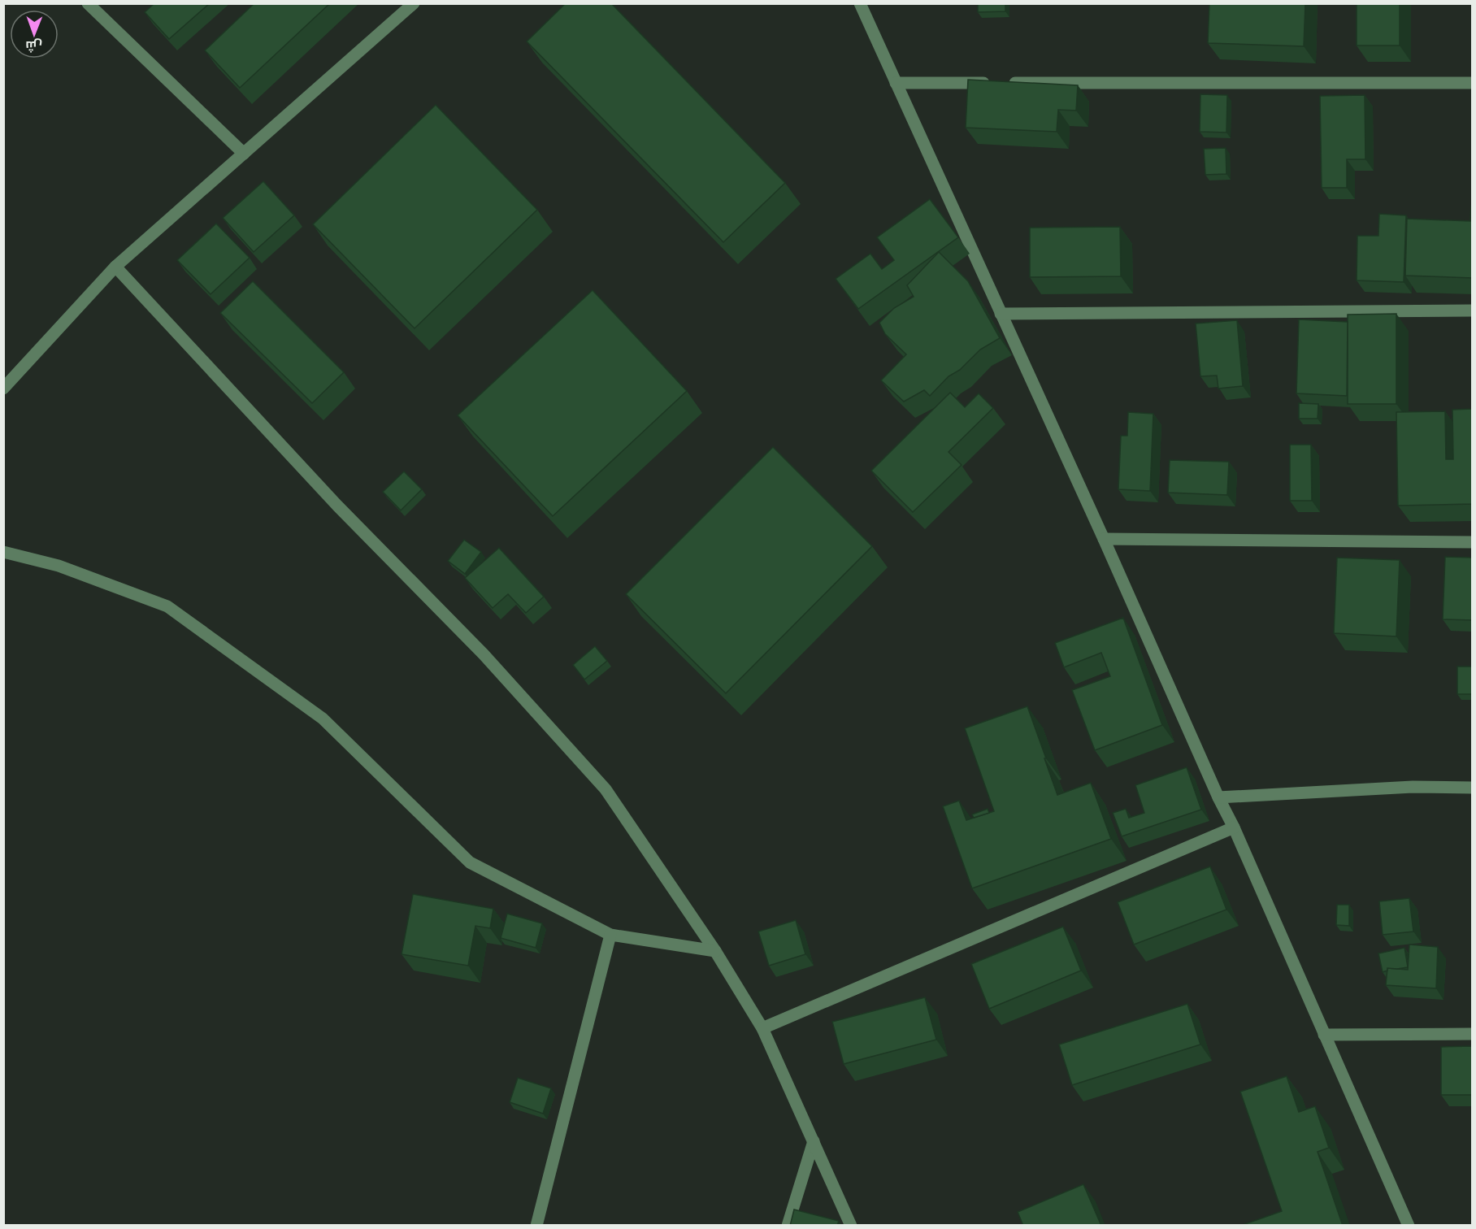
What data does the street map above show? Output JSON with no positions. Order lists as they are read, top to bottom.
{
  "north": "bottom"
}
